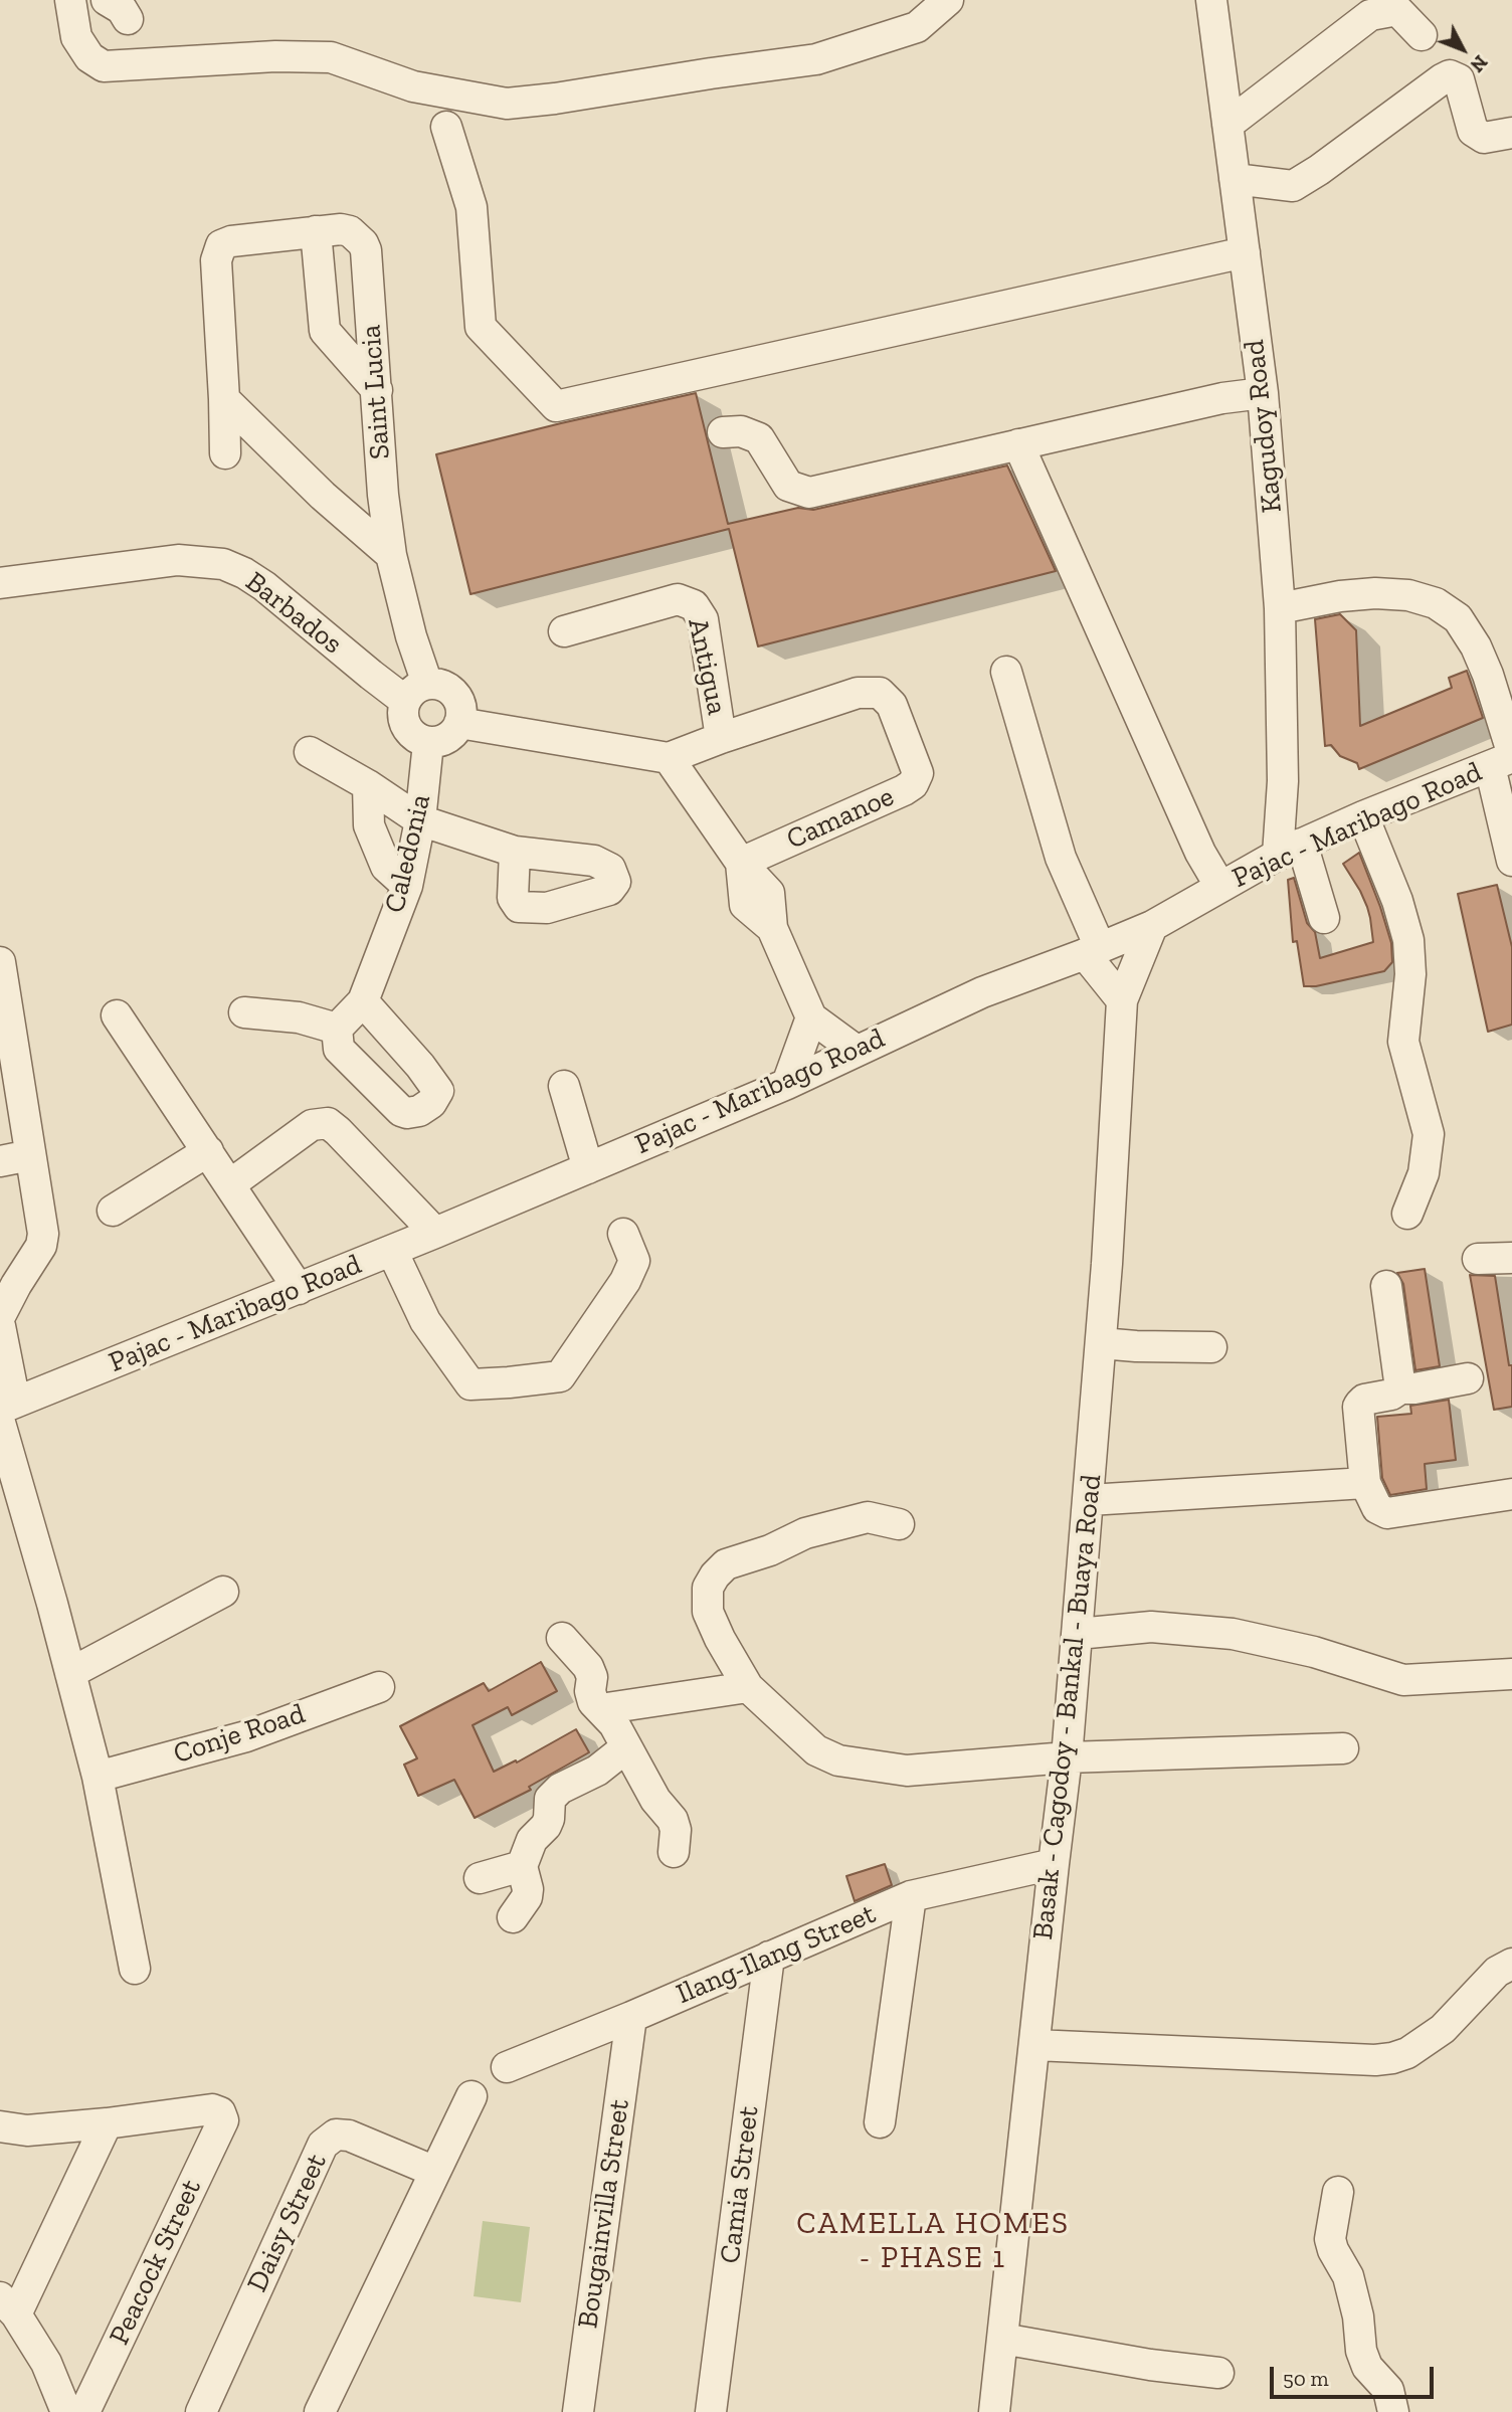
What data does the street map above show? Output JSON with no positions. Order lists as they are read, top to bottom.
{
  "streets": {
    "street": [
      "Saint Lucia",
      "Kagudoy Road",
      "Barbados",
      "Antigua",
      "Camanoe",
      "Pajac - Maribago Road",
      "Caledonia",
      "Basak - Cagodoy - Bankal - Buaya Road",
      "Conje Road",
      "Ilang-Ilang Street",
      "Camia Street",
      "Bougainvilla Street",
      "Daisy Street",
      "Peacock Street"
    ]
  },
  "crossings": [
    ["Saint Lucia", "Barbados"],
    ["Saint Lucia", "Caledonia"],
    ["Kagudoy Road", "Pajac - Maribago Road"],
    ["Barbados", "Caledonia"],
    ["Antigua", "Camanoe"],
    ["Pajac - Maribago Road", "Basak - Cagodoy - Bankal - Buaya Road"],
    ["Basak - Cagodoy - Bankal - Buaya Road", "Ilang-Ilang Street"],
    ["Ilang-Ilang Street", "Camia Street"],
    ["Ilang-Ilang Street", "Bougainvilla Street"]
  ],
  "districts": ["CAMELLA HOMES - PHASE 1"],
  "scale_bar": "50 m",
  "north": "bottom right"
}
